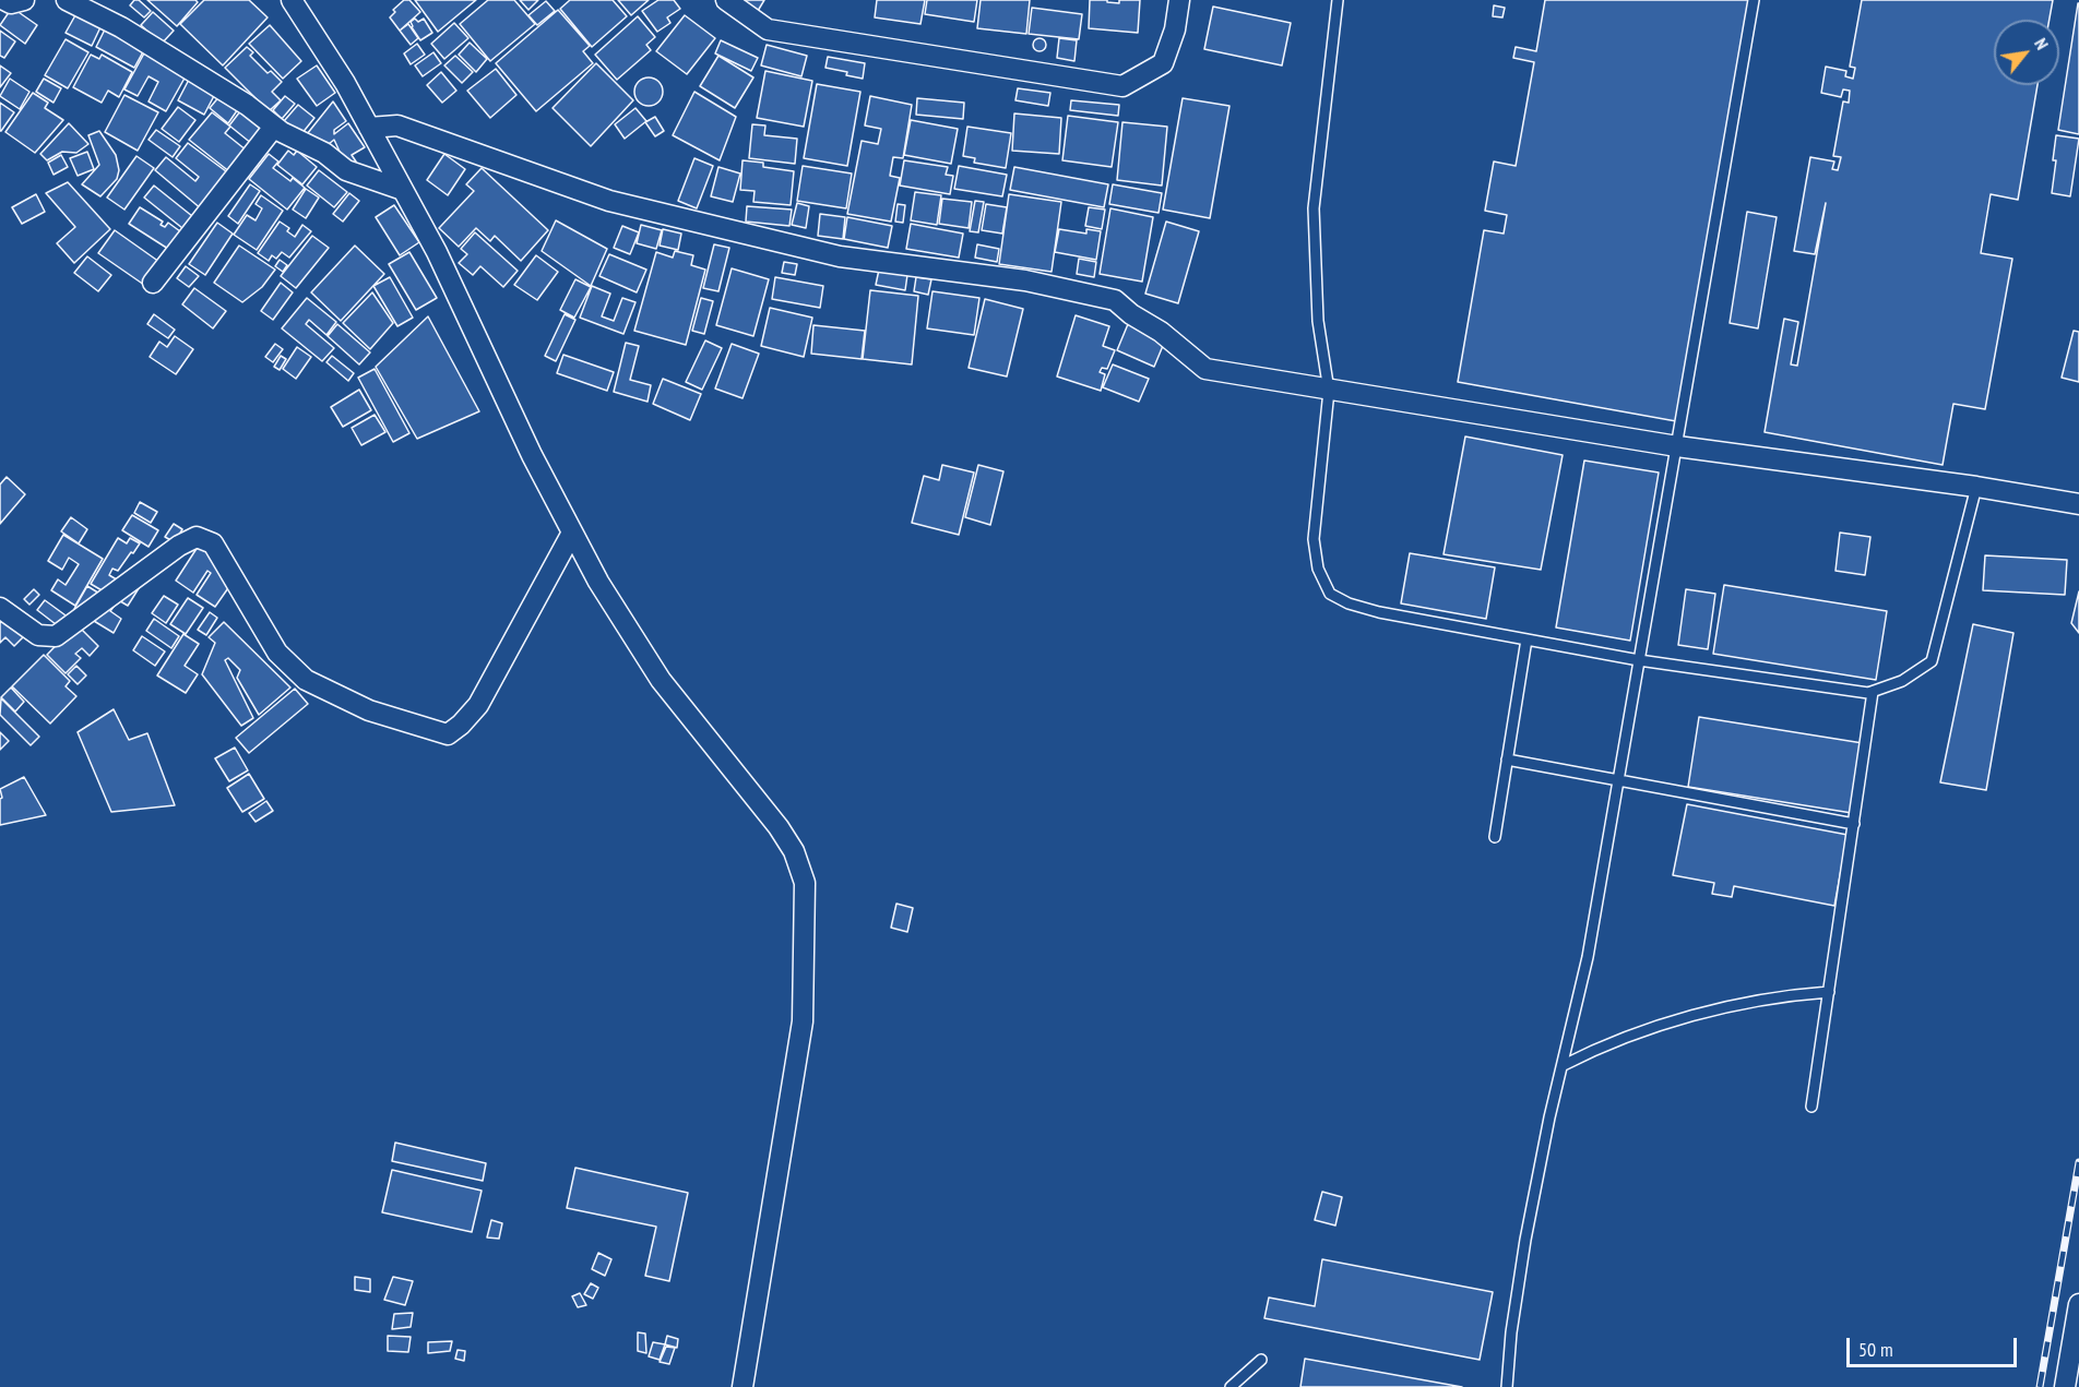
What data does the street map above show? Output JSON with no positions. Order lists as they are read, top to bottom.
{
  "scale_bar": "50 m",
  "north": "top right"
}
